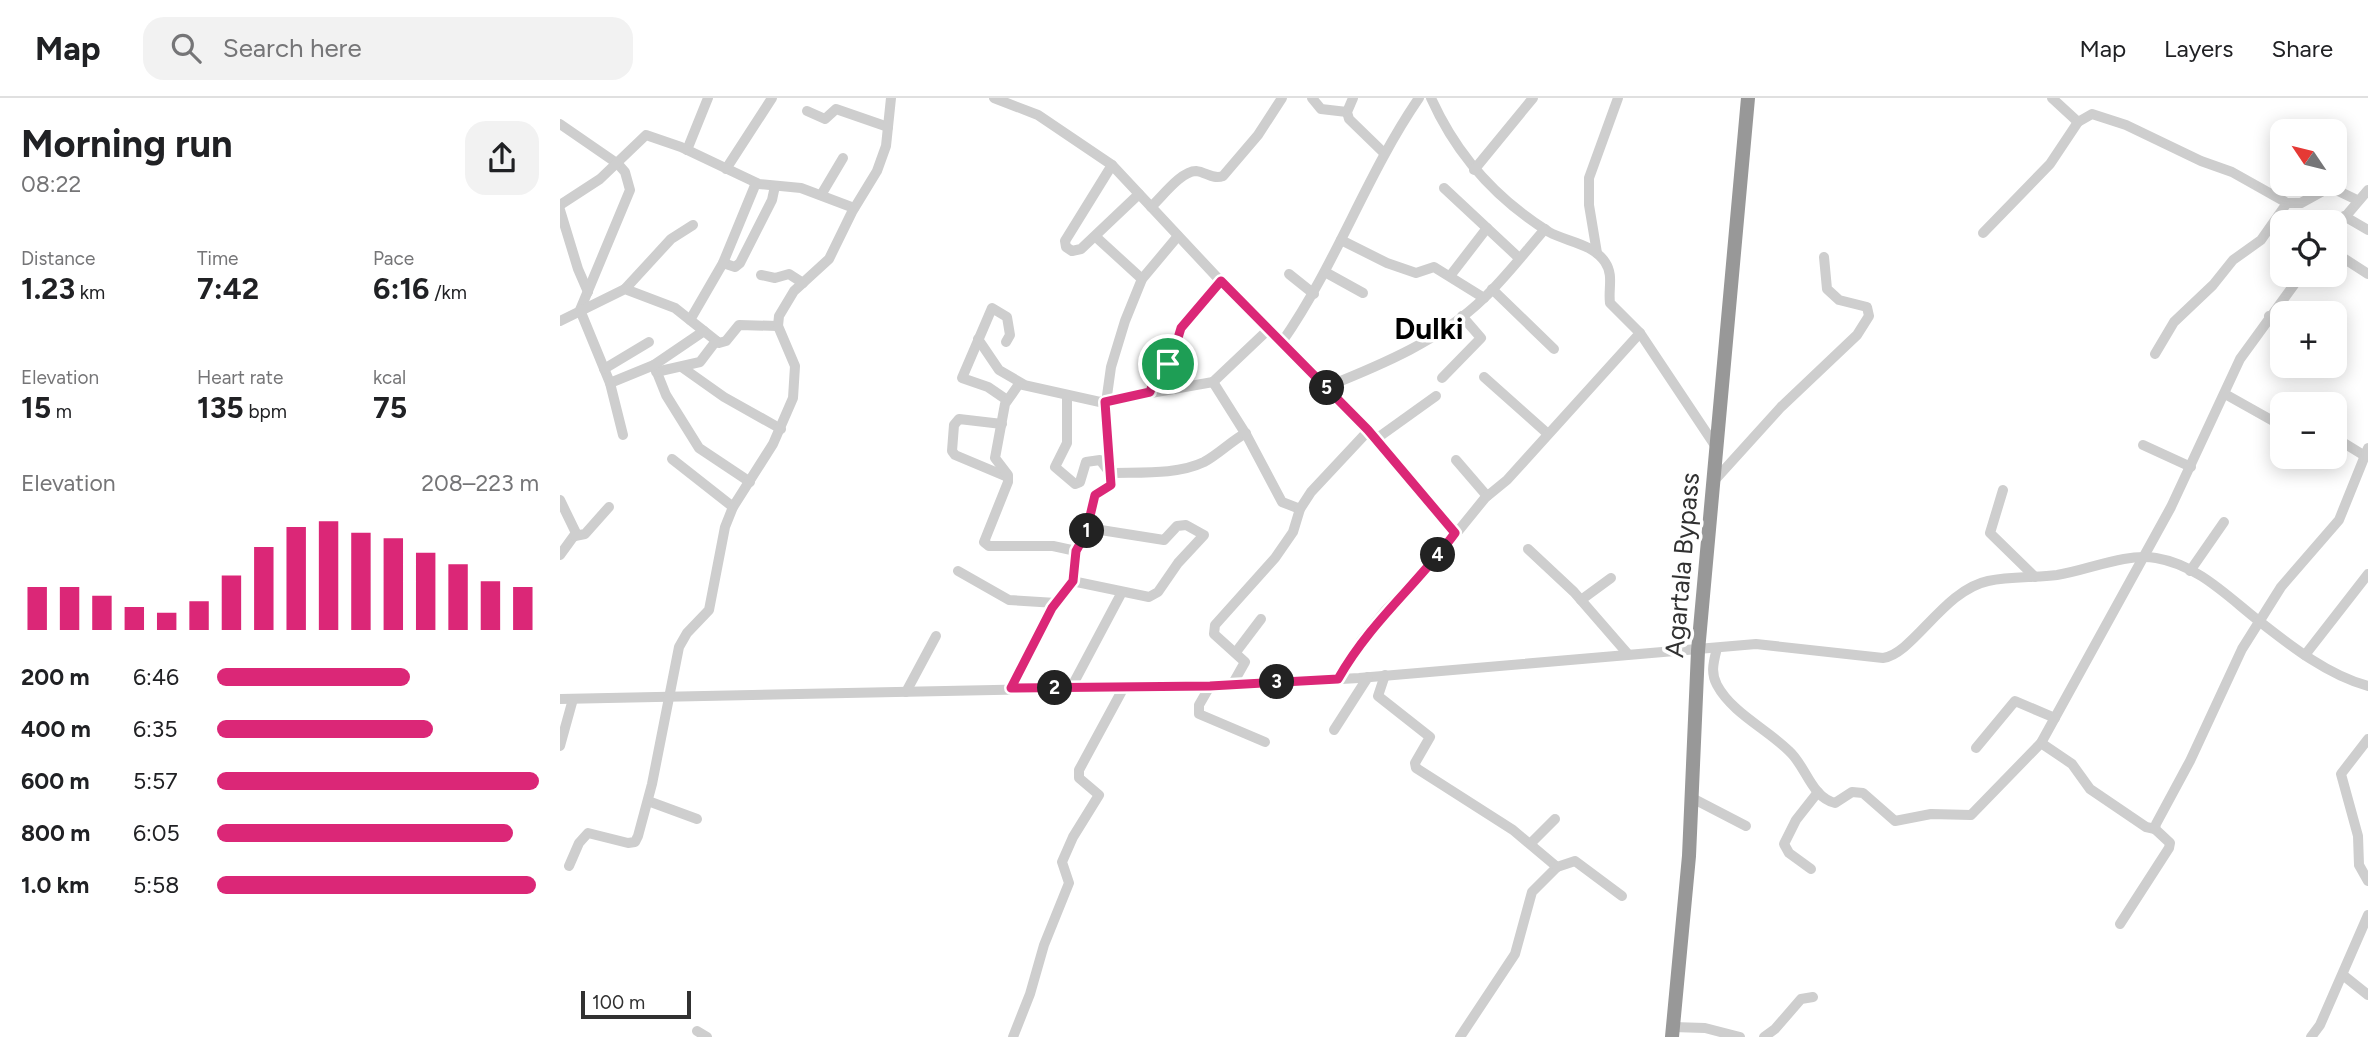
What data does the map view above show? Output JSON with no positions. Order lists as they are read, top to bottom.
{
  "streets": {
    "highway": ["Agartala Bypass"]
  },
  "districts": ["Dulki"],
  "scale_bar": "100 m",
  "north": "top left",
  "page": {
    "header": "Map",
    "search": "Search here",
    "nav": ["Map", "Layers", "Share"],
    "heading": ["Morning run", "08:22"],
    "map_buttons": ["+", "−"],
    "stats": [
      ["Distance", "1.23 km"],
      ["Time", "7:42"],
      ["Pace", "6:16 /km"],
      ["Elevation", "15 m"],
      ["Heart rate", "135 bpm"],
      ["kcal", "75"]
    ],
    "pins": [
      "5",
      "1",
      "4",
      "3",
      "2"
    ],
    "chart": ["Elevation", "208–223 m"],
    "list": [
      {
        "name": "200 m",
        "note": "6:46"
      },
      {
        "name": "400 m",
        "note": "6:35"
      },
      {
        "name": "600 m",
        "note": "5:57"
      },
      {
        "name": "800 m",
        "note": "6:05"
      },
      {
        "name": "1.0 km",
        "note": "5:58"
      }
    ],
    "scale": "100 m"
  }
}
